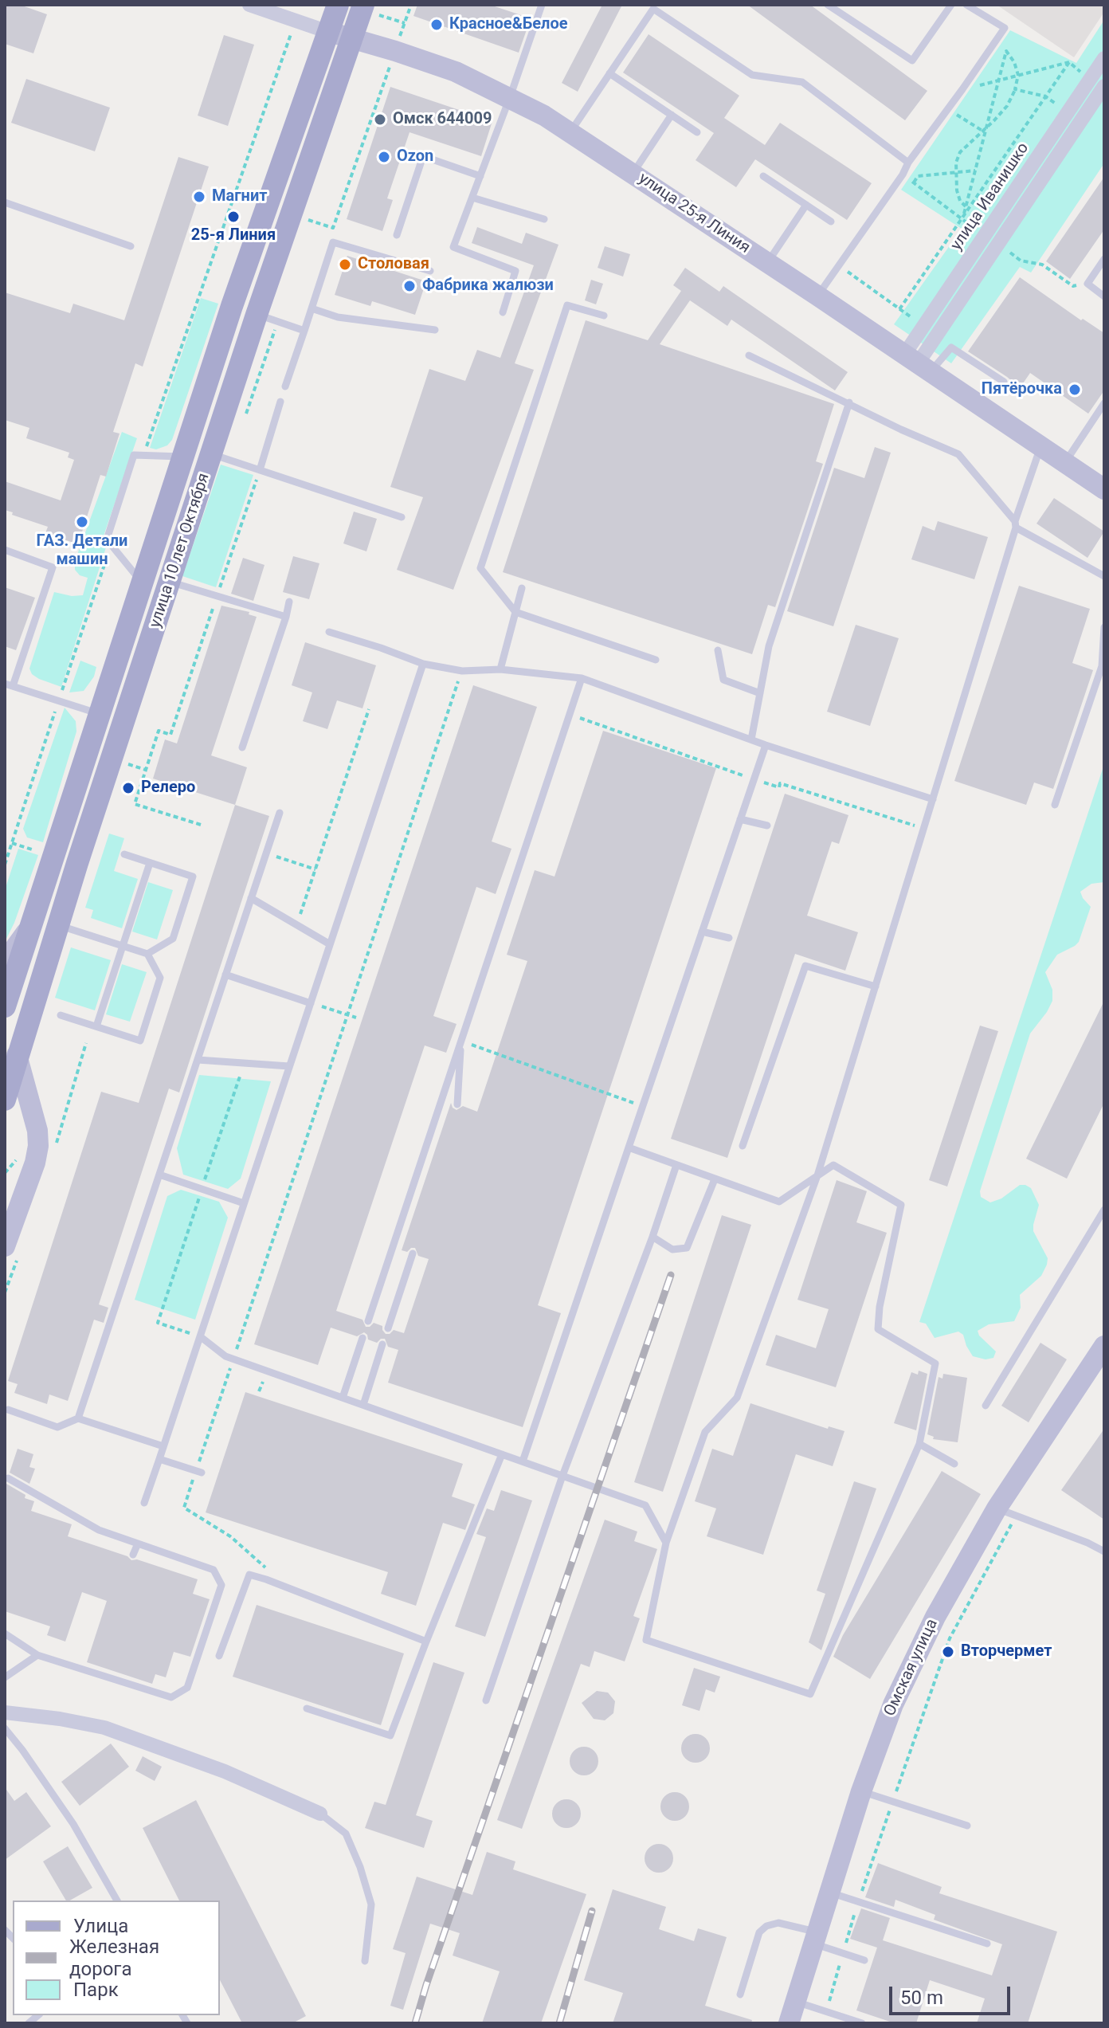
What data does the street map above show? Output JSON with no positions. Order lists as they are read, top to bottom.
{
  "streets": {
    "main road": ["улица 25-я Линия", "улица 10 лет Октября", "Омская улица"],
    "street": ["улица Иванишко"]
  },
  "crossings": [
    ["улица Иванишко", "улица 25-я Линия"],
    ["улица 25-я Линия", "улица 10 лет Октября"]
  ],
  "places": [
    "Красное&Белое",
    "Омск 644009",
    "Ozon",
    "Магнит",
    "25-я Линия",
    "Столовая",
    "Фабрика жалюзи",
    "Пятёрочка",
    "ГАЗ. Детали машин",
    "Релеро",
    "Вторчермет"
  ],
  "legend": ["Улица", "Железная дорога", "Парк"],
  "scale_bar": "50 m"
}
